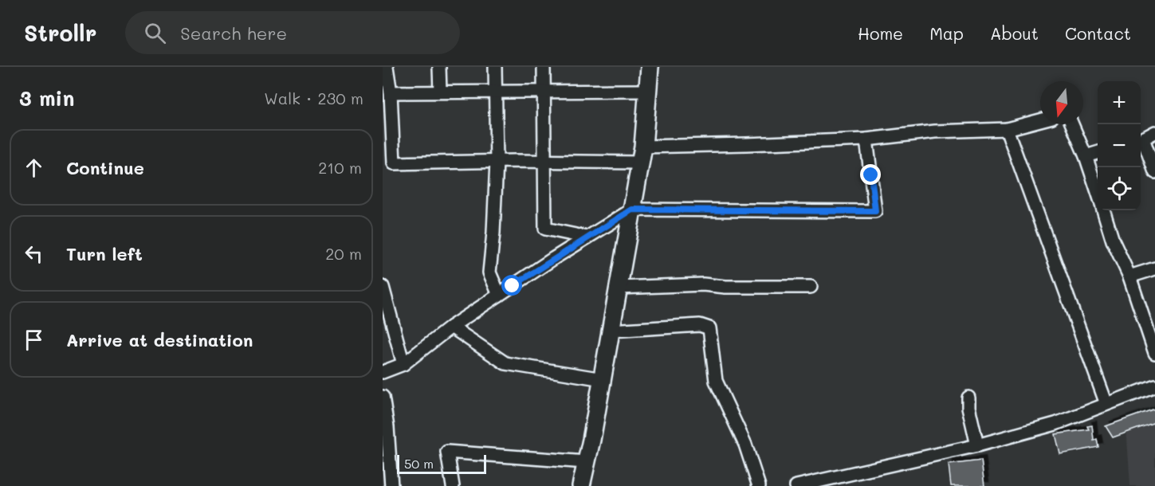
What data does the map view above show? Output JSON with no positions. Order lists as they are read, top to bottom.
{
  "scale_bar": "50 m",
  "north": "bottom",
  "page": {
    "header": "Strollr",
    "search": "Search here",
    "nav": [
      "Home",
      "Map",
      "About",
      "Contact"
    ],
    "heading": ["3 min", "Walk · 230 m"],
    "map_buttons": ["+", "−"],
    "list": [
      ["Continue", "210 m"],
      ["Turn left", "20 m"],
      "Arrive at destination"
    ],
    "scale": "50 m"
  }
}
